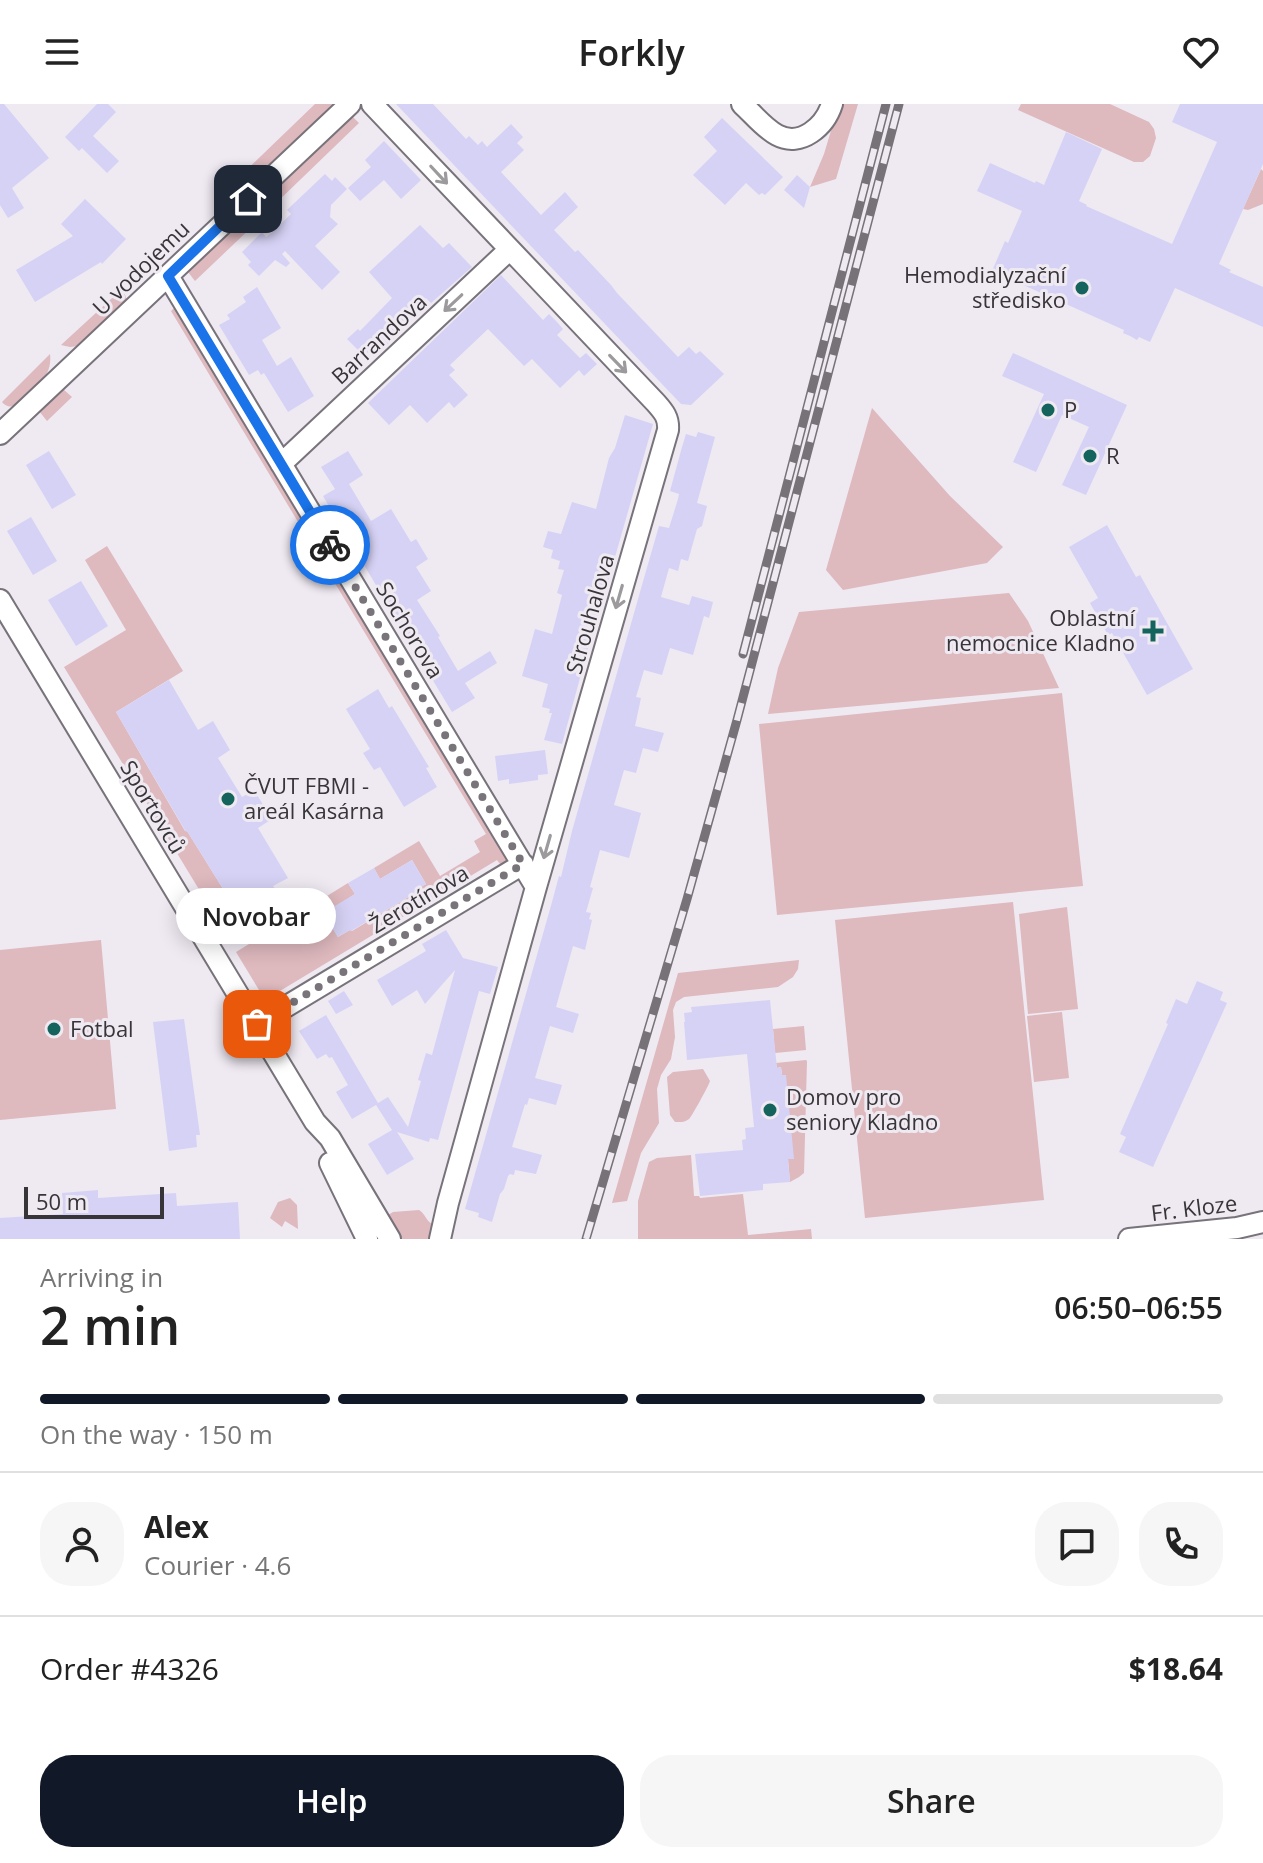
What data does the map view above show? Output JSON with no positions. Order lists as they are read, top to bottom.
{
  "streets": {
    "street": [
      "U vodojemu",
      "Barrandova",
      "Strouhalova",
      "Sochorova",
      "Sportovců",
      "Žerotínova",
      "Fr. Kloze"
    ]
  },
  "crossings": [
    ["U vodojemu", "Sochorova"],
    ["Barrandova", "Strouhalova"],
    ["Barrandova", "Sochorova"],
    ["Strouhalova", "Sochorova"],
    ["Sochorova", "Žerotínova"],
    ["Sportovců", "Žerotínova"]
  ],
  "one_way": ["Barrandova", "Strouhalova"],
  "places": {
    "other": [
      "Hemodialyzační středisko",
      "P",
      "R",
      "ČVUT FBMI - areál Kasárna",
      "Novobar",
      "Fotbal",
      "Domov pro seniory Kladno"
    ],
    "health": ["Oblastní nemocnice Kladno"]
  },
  "scale_bar": "50 m",
  "page": {
    "header": "Forkly",
    "bubble": "Novobar",
    "scale": "50 m",
    "heading": ["2 min", "Arriving in", "06:50–06:55"],
    "panel": [
      "Alex",
      "Courier · 4.6",
      "Order #4326",
      "$18.64"
    ],
    "bar": "On the way · 150 m",
    "buttons": ["Help", "Share"]
  }
}
